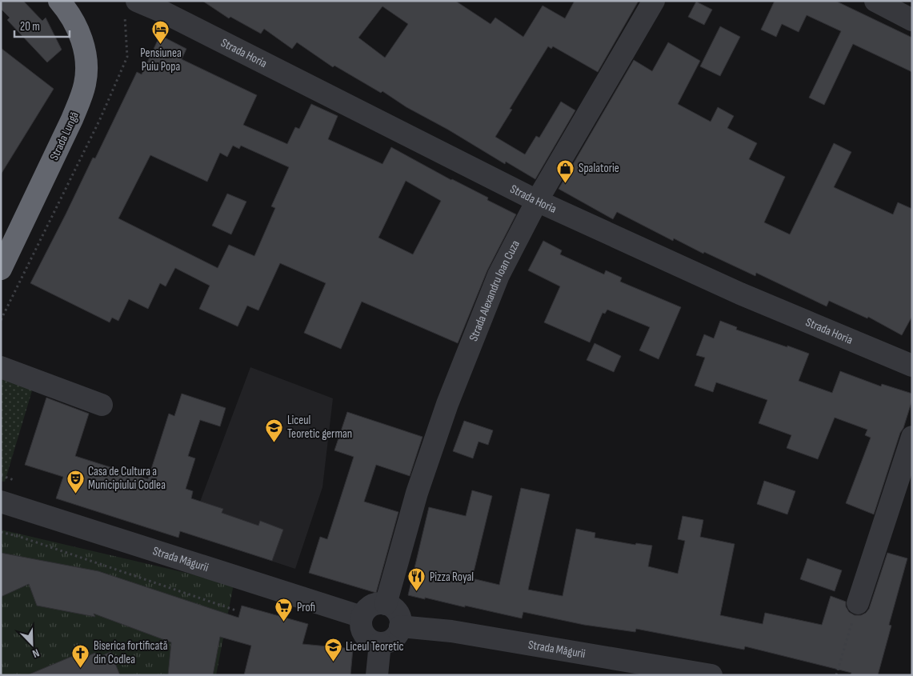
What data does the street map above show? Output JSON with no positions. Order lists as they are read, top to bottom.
{
  "streets": {
    "highway": ["Strada Lungă"],
    "street": ["Strada Horia", "Strada Alexandru Ioan Cuza", "Strada Măgurii"]
  },
  "crossings": [
    ["Strada Horia", "Strada Alexandru Ioan Cuza"],
    ["Strada Alexandru Ioan Cuza", "Strada Măgurii"]
  ],
  "places": {
    "hotel": ["Pensiunea Puiu Popa"],
    "shop": ["Spalatorie"],
    "school or university": ["Liceul Teoretic german", "Liceul Teoretic"],
    "theatre": ["Casa de Cultura a Municipiului Codlea"],
    "restaurant": ["Pizza Royal"],
    "supermarket": ["Profi"],
    "church": ["Biserica fortificată din Codlea"]
  },
  "scale_bar": "20 m",
  "north": "bottom right"
}
